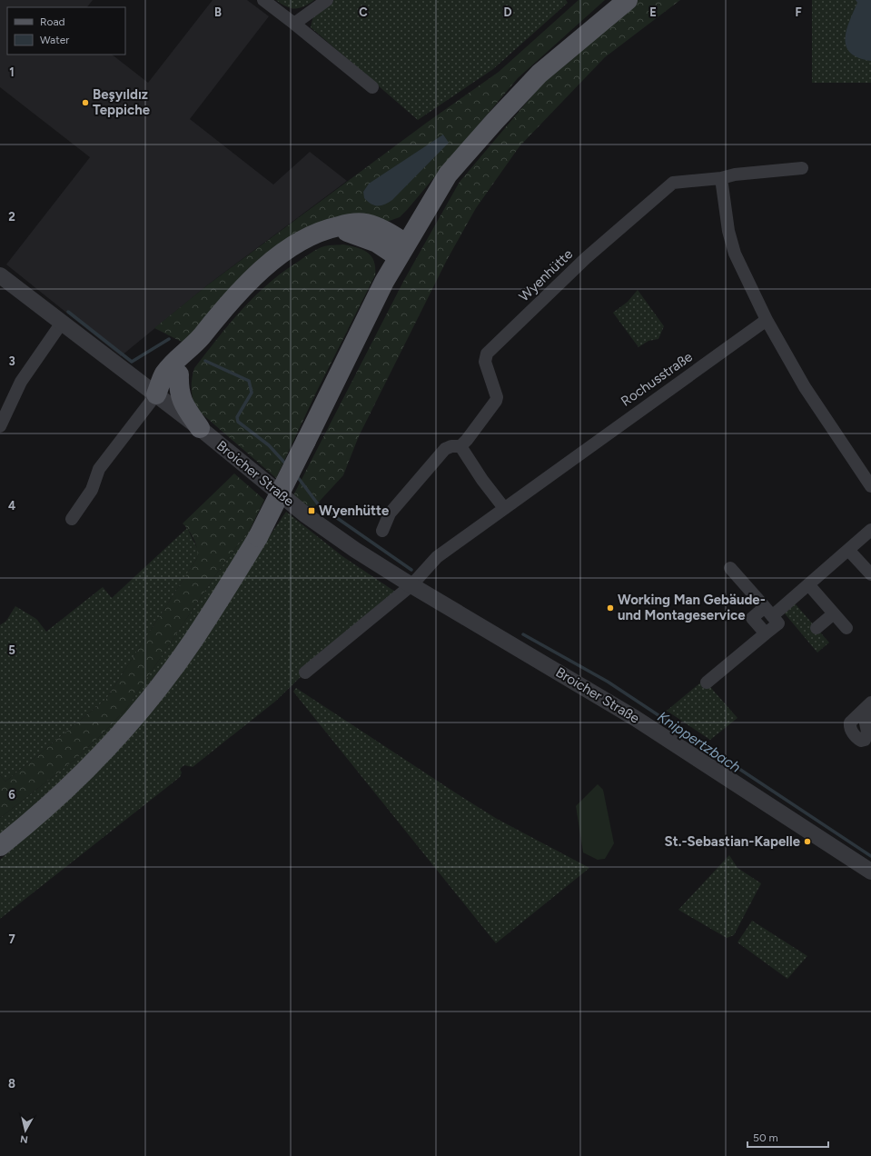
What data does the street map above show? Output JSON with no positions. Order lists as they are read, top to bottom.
{
  "streets": {
    "street": ["Wyenhütte", "Rochusstraße", "Broicher Straße"]
  },
  "crossings": [
    ["Rochusstraße", "Broicher Straße"]
  ],
  "water": ["Knippertzbach"],
  "places": {
    "other": ["Beşyıldız Teppiche", "Working Man Gebäude- und Montageservice", "St.-Sebastian-Kapelle"],
    "transit": ["Wyenhütte"]
  },
  "legend": ["Road", "Water"],
  "scale_bar": "50 m",
  "north": "bottom",
  "grid": {
    "columns": [
      "B",
      "C",
      "D",
      "E",
      "F"
    ],
    "rows": [
      "1",
      "2",
      "3",
      "4",
      "5",
      "6",
      "7",
      "8"
    ]
  }
}
